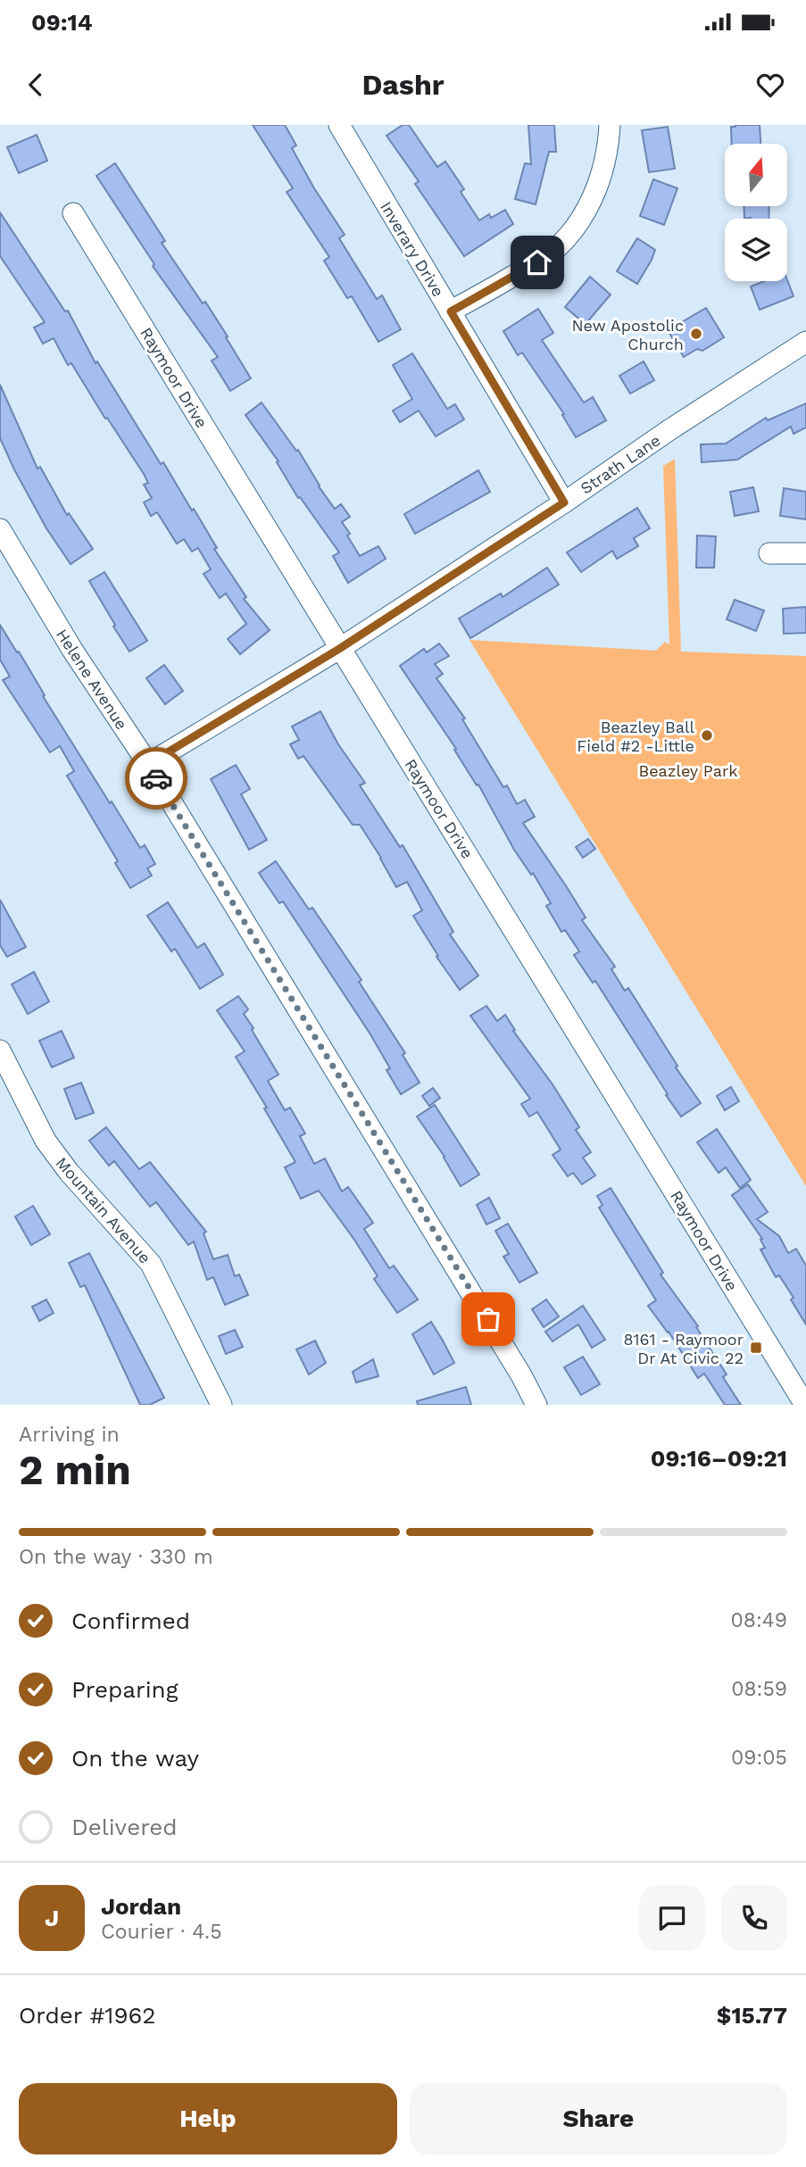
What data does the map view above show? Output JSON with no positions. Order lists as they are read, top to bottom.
{
  "streets": {
    "street": [
      "Inverary Drive",
      "Raymoor Drive",
      "Strath Lane",
      "Helene Avenue",
      "Mountain Avenue"
    ]
  },
  "crossings": [
    ["Inverary Drive", "Strath Lane"],
    ["Raymoor Drive", "Strath Lane"],
    ["Strath Lane", "Helene Avenue"]
  ],
  "parks": ["Beazley Park"],
  "places": {
    "other": ["New Apostolic Church", "Beazley Ball Field #2 -Little"],
    "transit": ["8161 - Raymoor Dr At Civic 22"]
  },
  "north": "top",
  "page": {
    "status": "09:14",
    "header": "Dashr",
    "heading": ["2 min", "Arriving in", "09:16–09:21"],
    "panel": [
      "Jordan",
      "Courier · 4.5",
      "Order #1962",
      "$15.77"
    ],
    "bar": "On the way · 330 m",
    "list": [
      ["Confirmed", "08:49"],
      ["Preparing", "08:59"],
      ["On the way", "09:05"],
      "Delivered"
    ],
    "round": "J",
    "buttons": ["Help", "Share"]
  }
}
